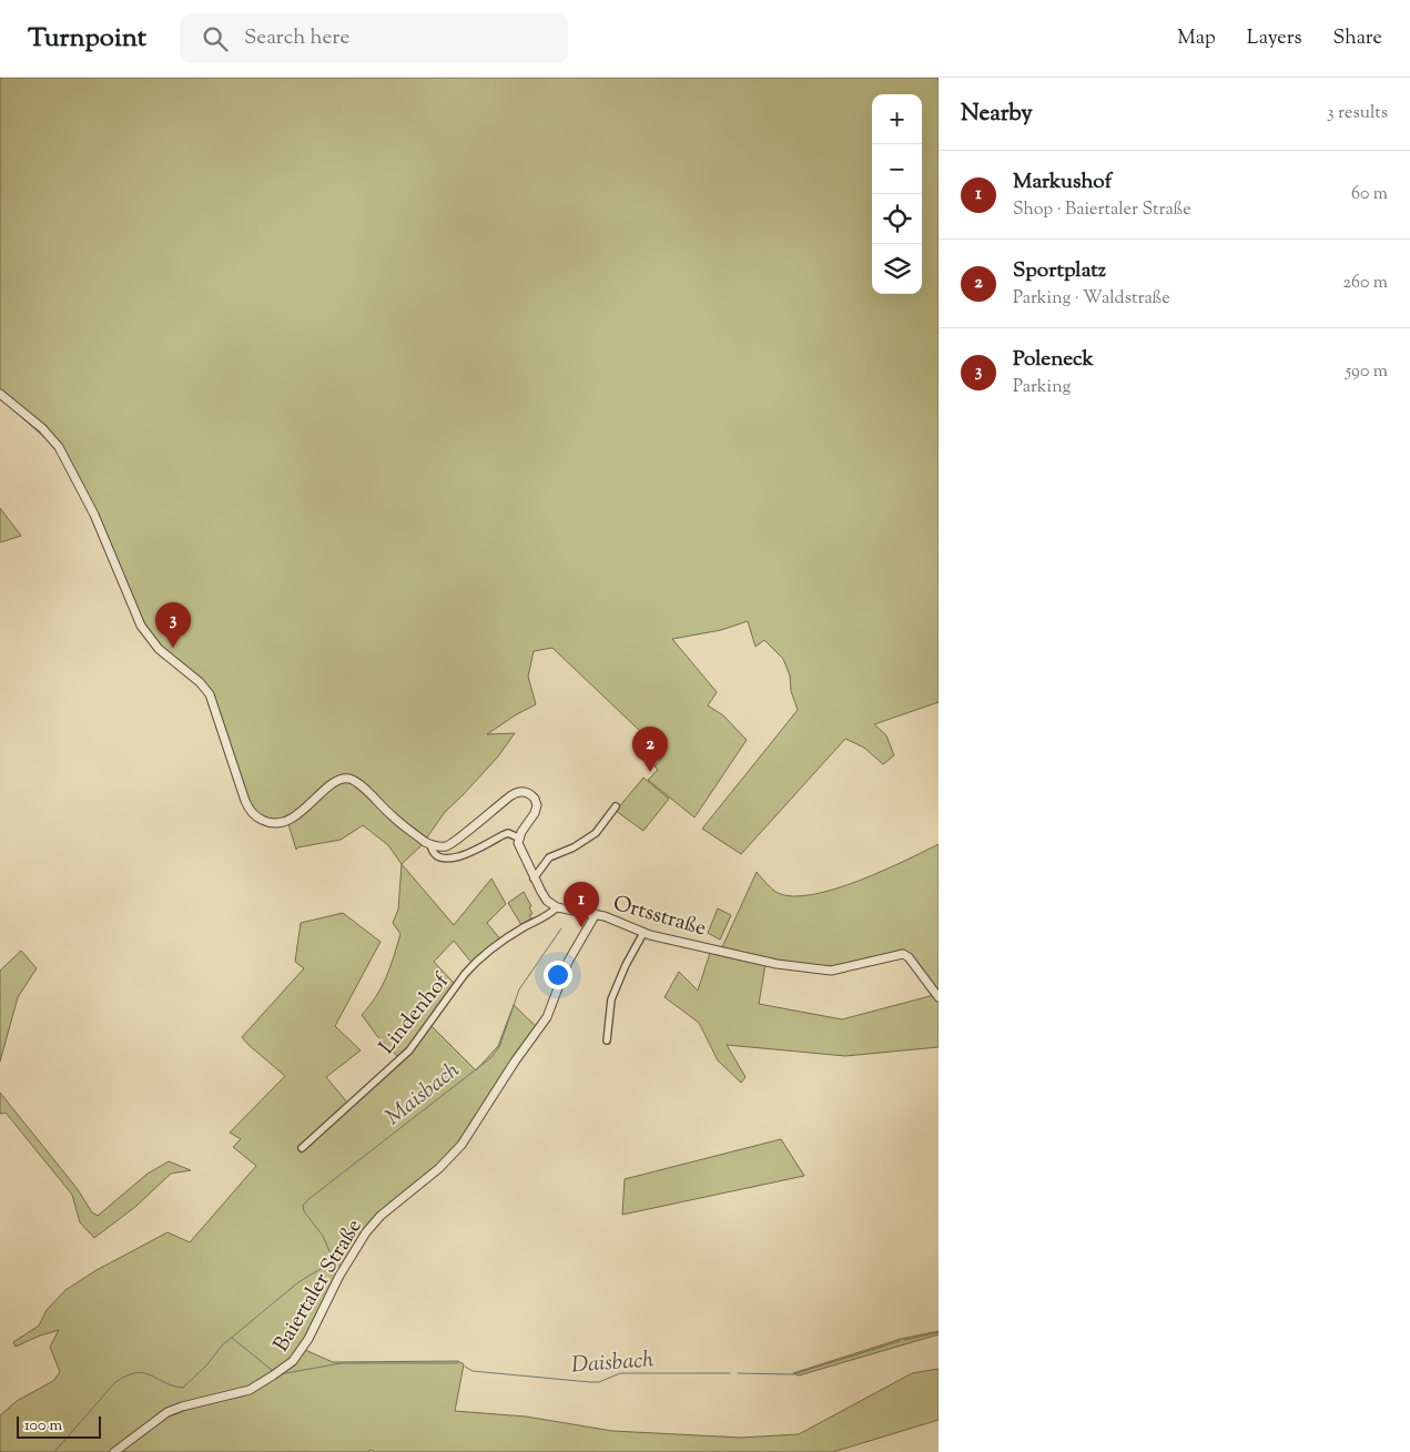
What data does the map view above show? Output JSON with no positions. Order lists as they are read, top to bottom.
{
  "streets": {
    "street": ["Ortsstraße", "Lindenhof", "Baiertaler Straße"]
  },
  "crossings": [
    ["Ortsstraße", "Lindenhof"],
    ["Ortsstraße", "Baiertaler Straße"]
  ],
  "water": ["Maisbach", "Daisbach"],
  "scale_bar": "100 m",
  "page": {
    "header": "Turnpoint",
    "search": "Search here",
    "nav": ["Map", "Layers", "Share"],
    "heading": ["Nearby", "3 results"],
    "map_buttons": ["+", "−"],
    "list": [
      {
        "mark": "1",
        "name": "Markushof",
        "note": "Shop · Baiertaler Straße",
        "value": "60 m"
      },
      {
        "mark": "2",
        "name": "Sportplatz",
        "note": "Parking · Waldstraße",
        "value": "260 m"
      },
      {
        "mark": "3",
        "name": "Poleneck",
        "note": "Parking",
        "value": "590 m"
      }
    ],
    "pins": ["3", "2", "1"],
    "scale": "100 m"
  }
}
